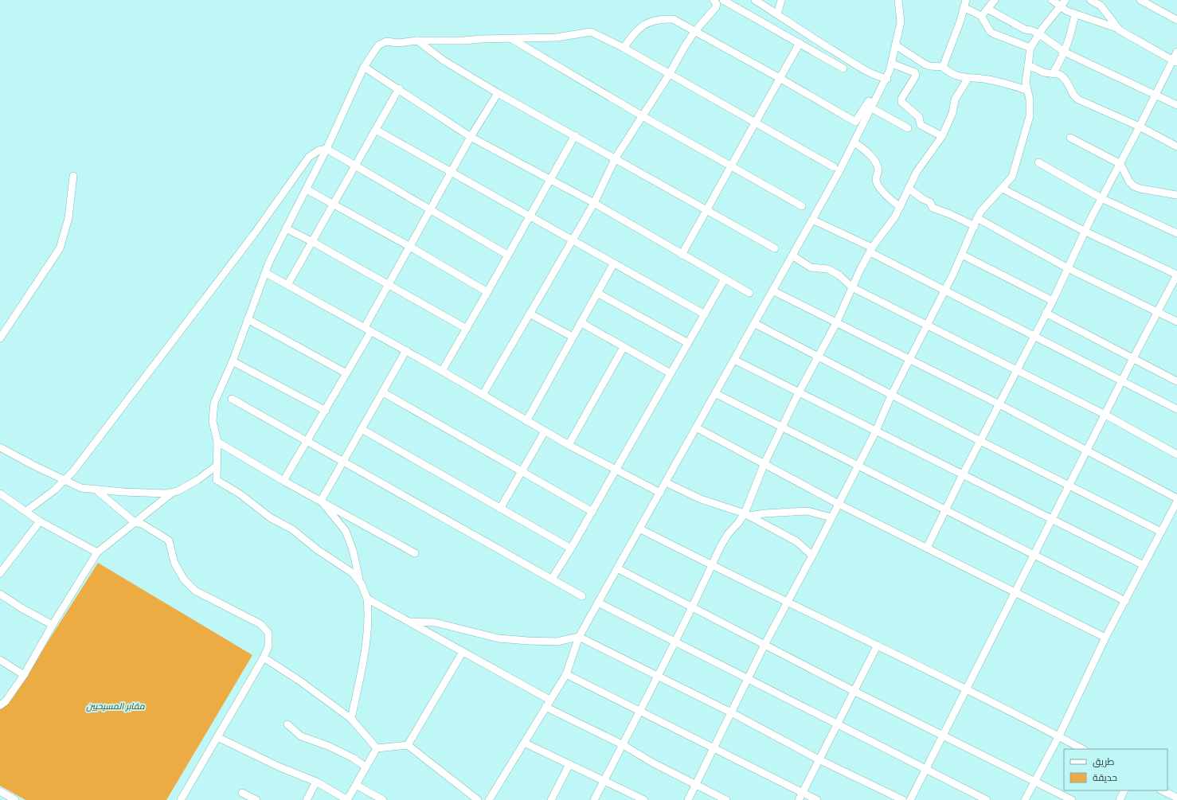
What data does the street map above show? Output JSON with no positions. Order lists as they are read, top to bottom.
{
  "parks": ["مقابر المسيحيين"],
  "legend": ["طريق", "حديقة"]
}
